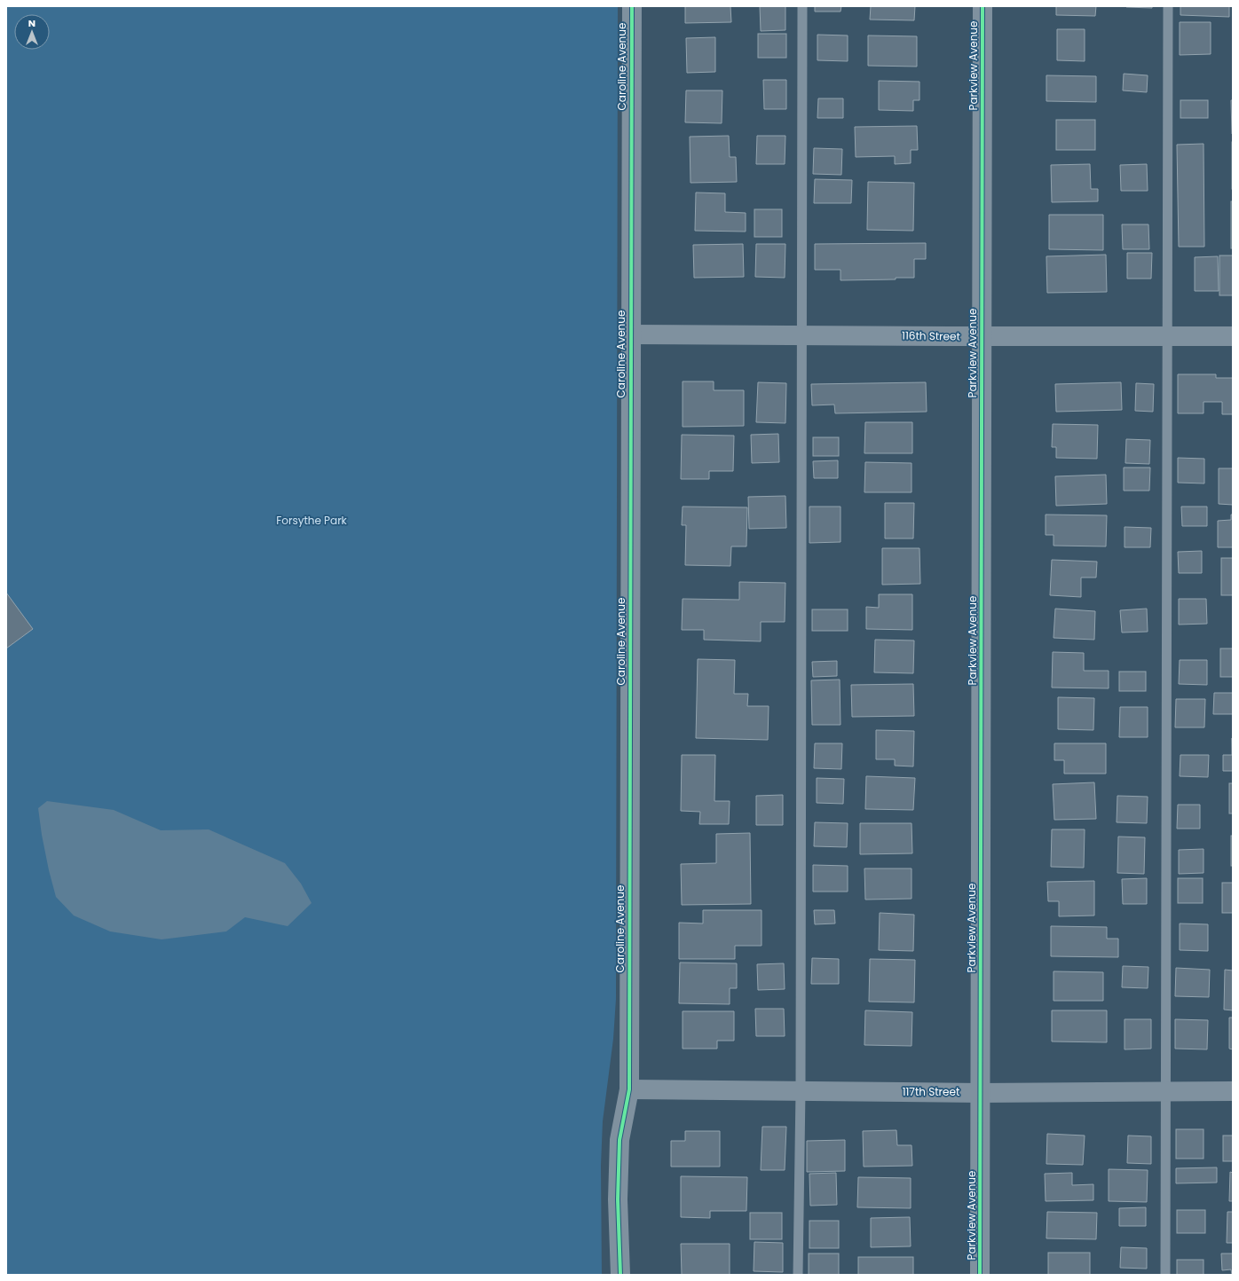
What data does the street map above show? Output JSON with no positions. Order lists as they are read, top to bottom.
{
  "streets": {
    "street": [
      "Parkview Avenue",
      "Caroline Avenue",
      "116th Street",
      "117th Street"
    ]
  },
  "crossings": [
    ["Parkview Avenue", "116th Street"],
    ["Parkview Avenue", "117th Street"],
    ["Caroline Avenue", "116th Street"],
    ["Caroline Avenue", "117th Street"]
  ],
  "parks": ["Forsythe Park"],
  "north": "top"
}
